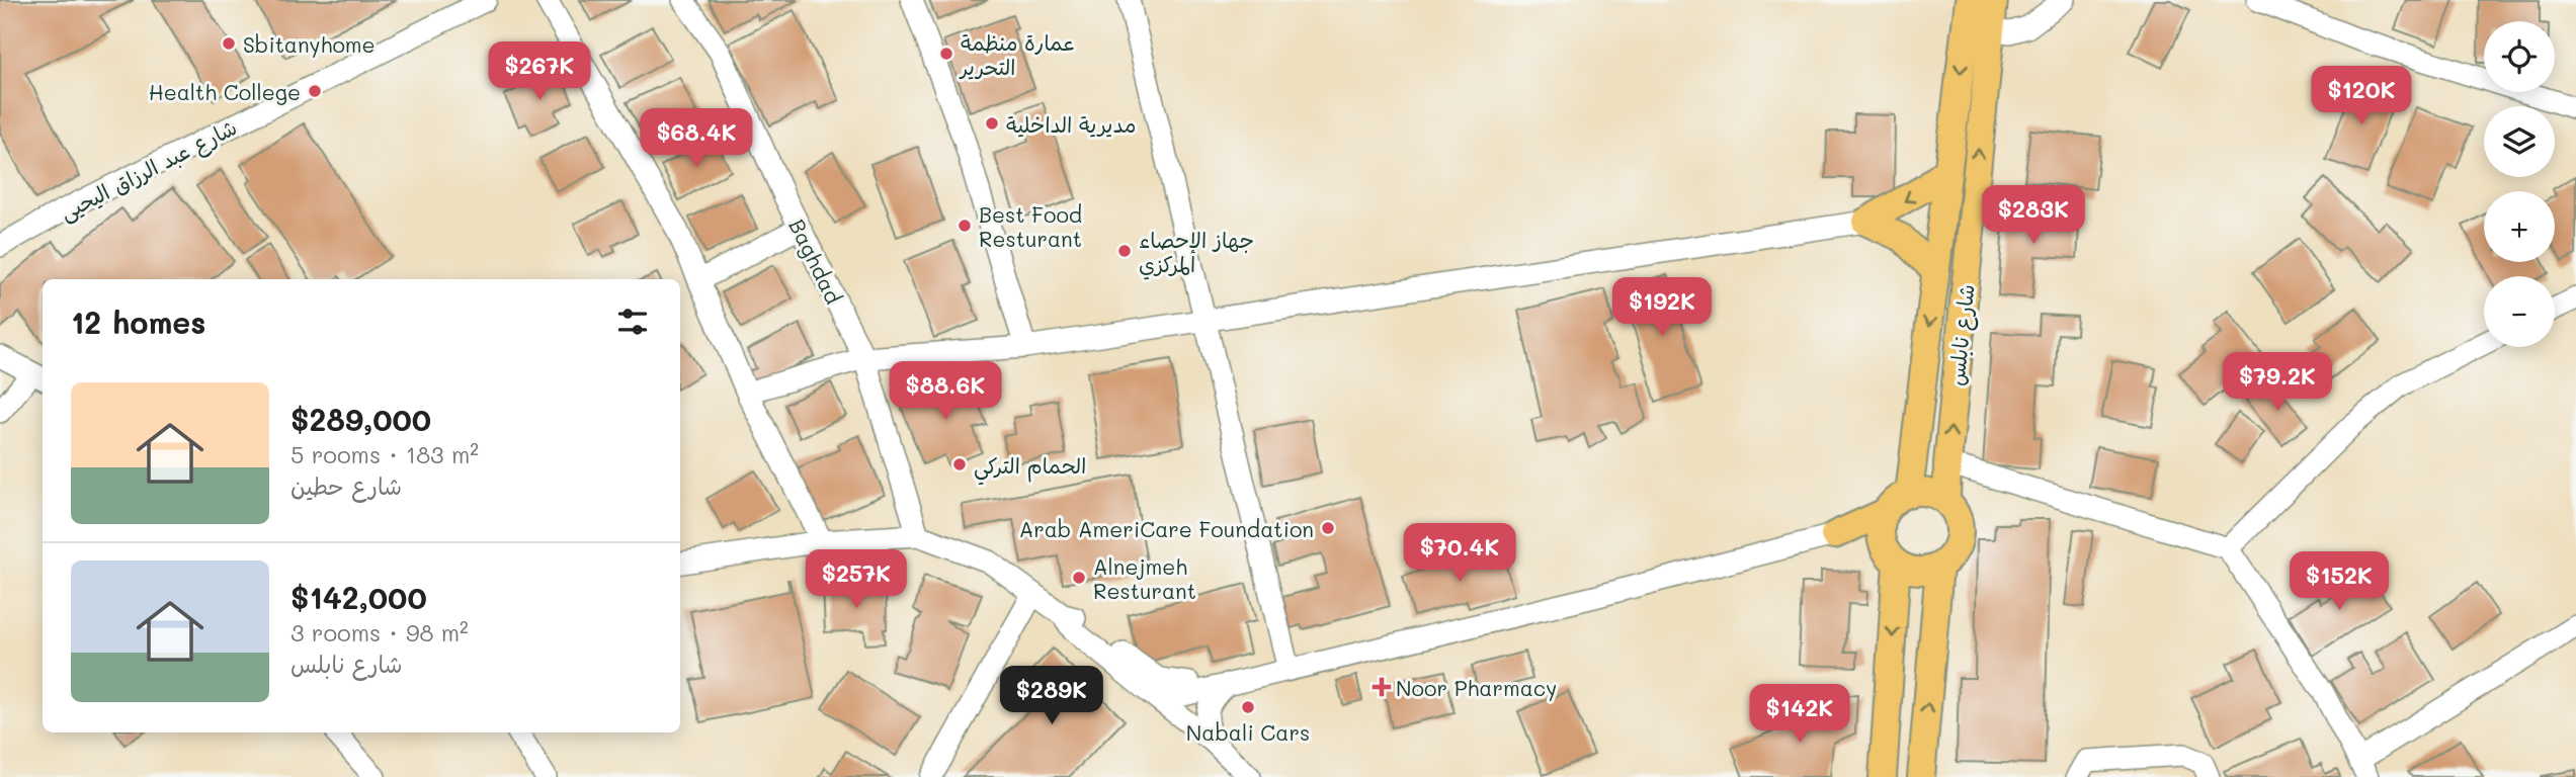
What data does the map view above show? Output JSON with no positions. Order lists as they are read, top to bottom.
{
  "streets": {
    "main road": ["شارع نابلس"],
    "street": ["شارع عبد الرزاق اليحيى", "Baghdad"]
  },
  "places": {
    "other": [
      "Sbitanyhome",
      "عمارة منظمة التحرير",
      "Health College",
      "مديرية الداخلية",
      "Best Food Resturant",
      "جهاز الإحصاء المركزي",
      "الحمام التركي",
      "Arab AmeriCare Foundation",
      "Alnejmeh Resturant",
      "Nabali Cars"
    ],
    "health": ["Noor Pharmacy"]
  },
  "page": {
    "map_buttons": ["+", "−"],
    "price": [
      "$267K",
      "$120K",
      "$68.4K",
      "$283K",
      "$192K",
      "$79.2K",
      "$88.6K",
      "$70.4K",
      "$257K",
      "$152K",
      "$289K",
      "$142K"
    ],
    "heading": "12 homes",
    "list": [
      {
        "name": "$289,000",
        "note": "5 rooms · 183 m² · شارع حطين"
      },
      {
        "name": "$142,000",
        "note": "3 rooms · 98 m² · شارع نابلس"
      }
    ]
  }
}
